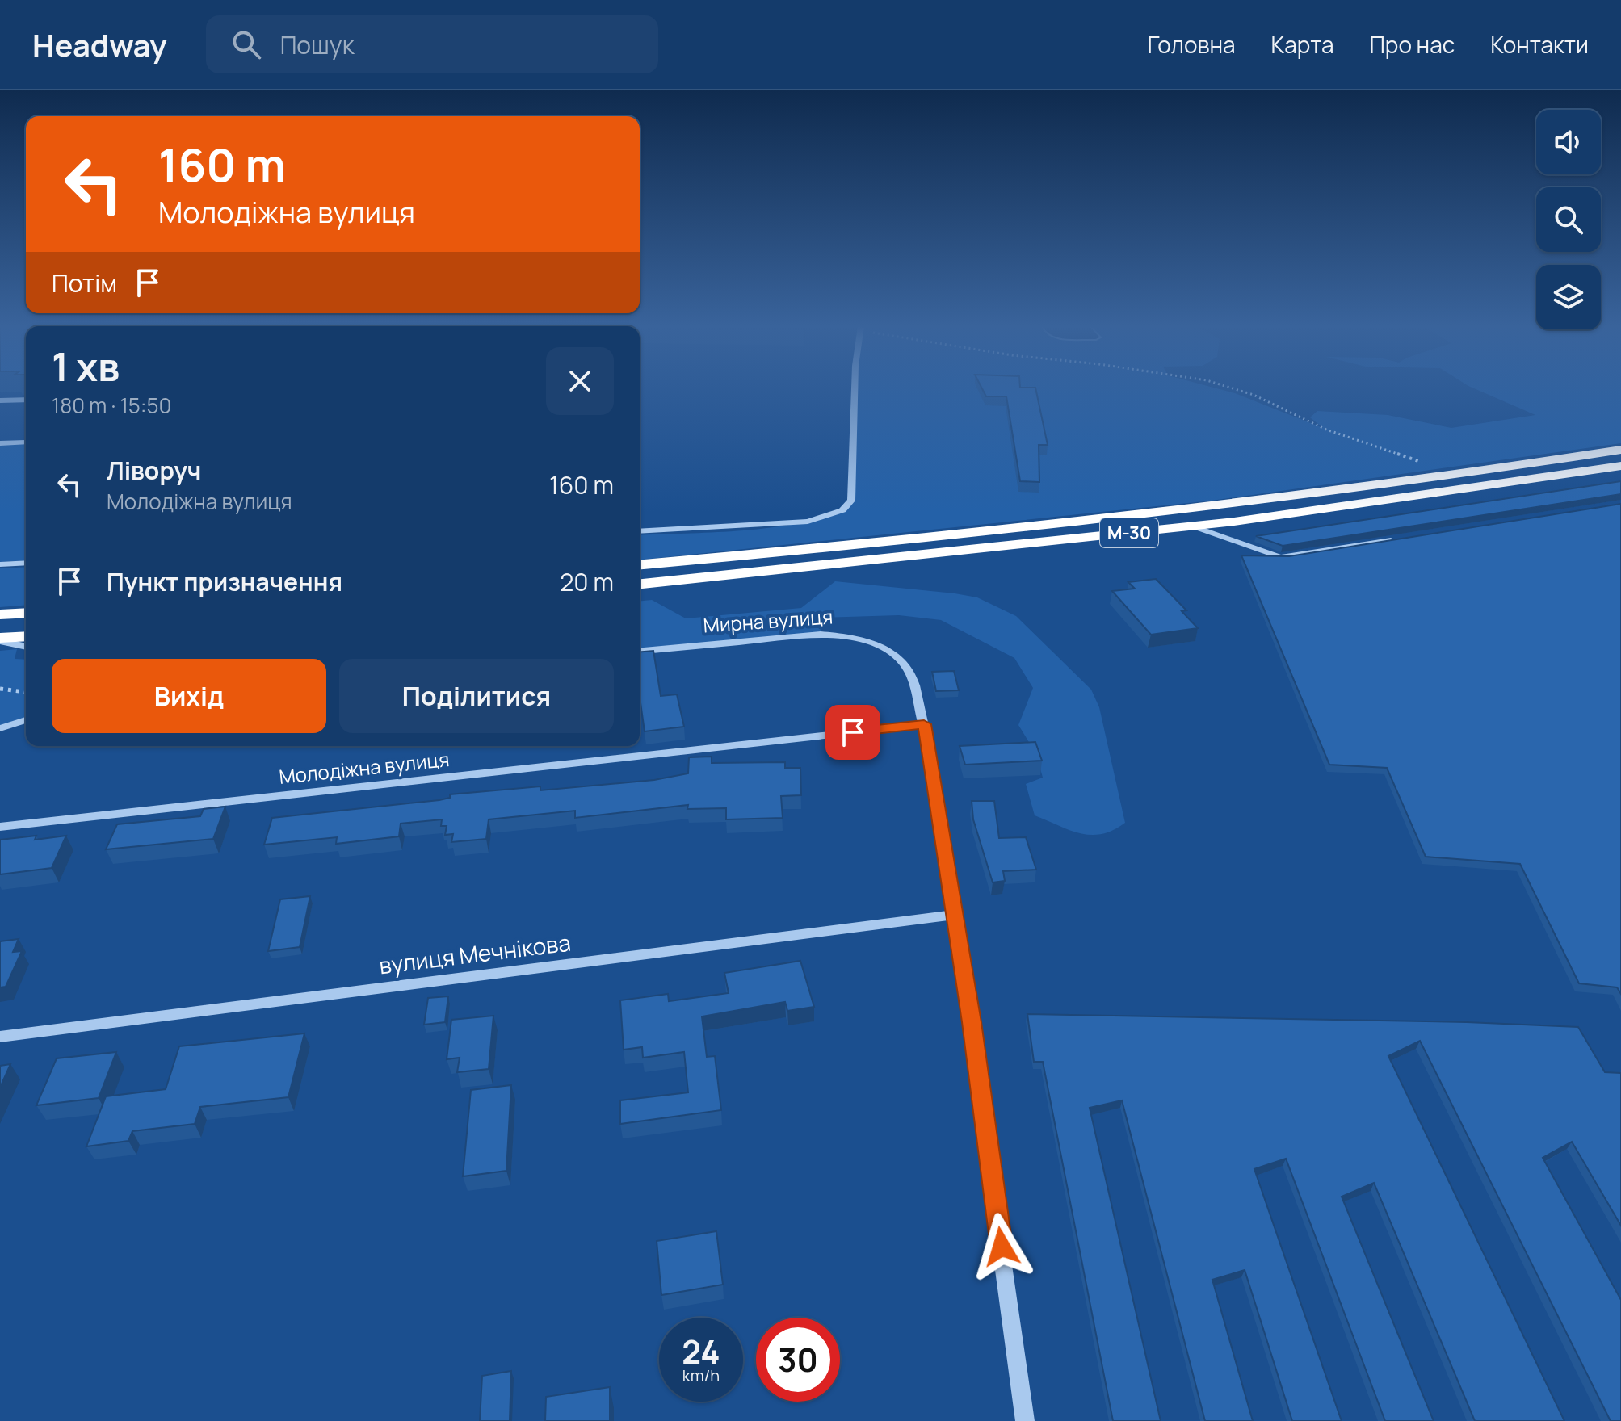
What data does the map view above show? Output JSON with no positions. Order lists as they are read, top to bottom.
{
  "streets": {
    "highway": ["М-30"],
    "street": ["Мирна вулиця", "Молодіжна вулиця", "вулиця Мечнікова"]
  },
  "crossings": [
    ["Мирна вулиця", "Молодіжна вулиця"],
    ["Мирна вулиця", "вулиця Мечнікова"]
  ],
  "page": {
    "header": "Headway",
    "search": "Пошук",
    "nav": [
      "Головна",
      "Карта",
      "Про нас",
      "Контакти"
    ],
    "turn": ["160 m", "Молодіжна вулиця"],
    "then": "Потім",
    "heading": ["1 хв", "180 m · 15:50"],
    "list": [
      {
        "name": "Ліворуч",
        "note": "Молодіжна вулиця",
        "value": "160 m"
      },
      {
        "name": "Пункт призначення",
        "value": "20 m"
      }
    ],
    "buttons": ["Вихід", "Поділитися"],
    "speed": "24 km/h",
    "limit": "30"
  }
}
